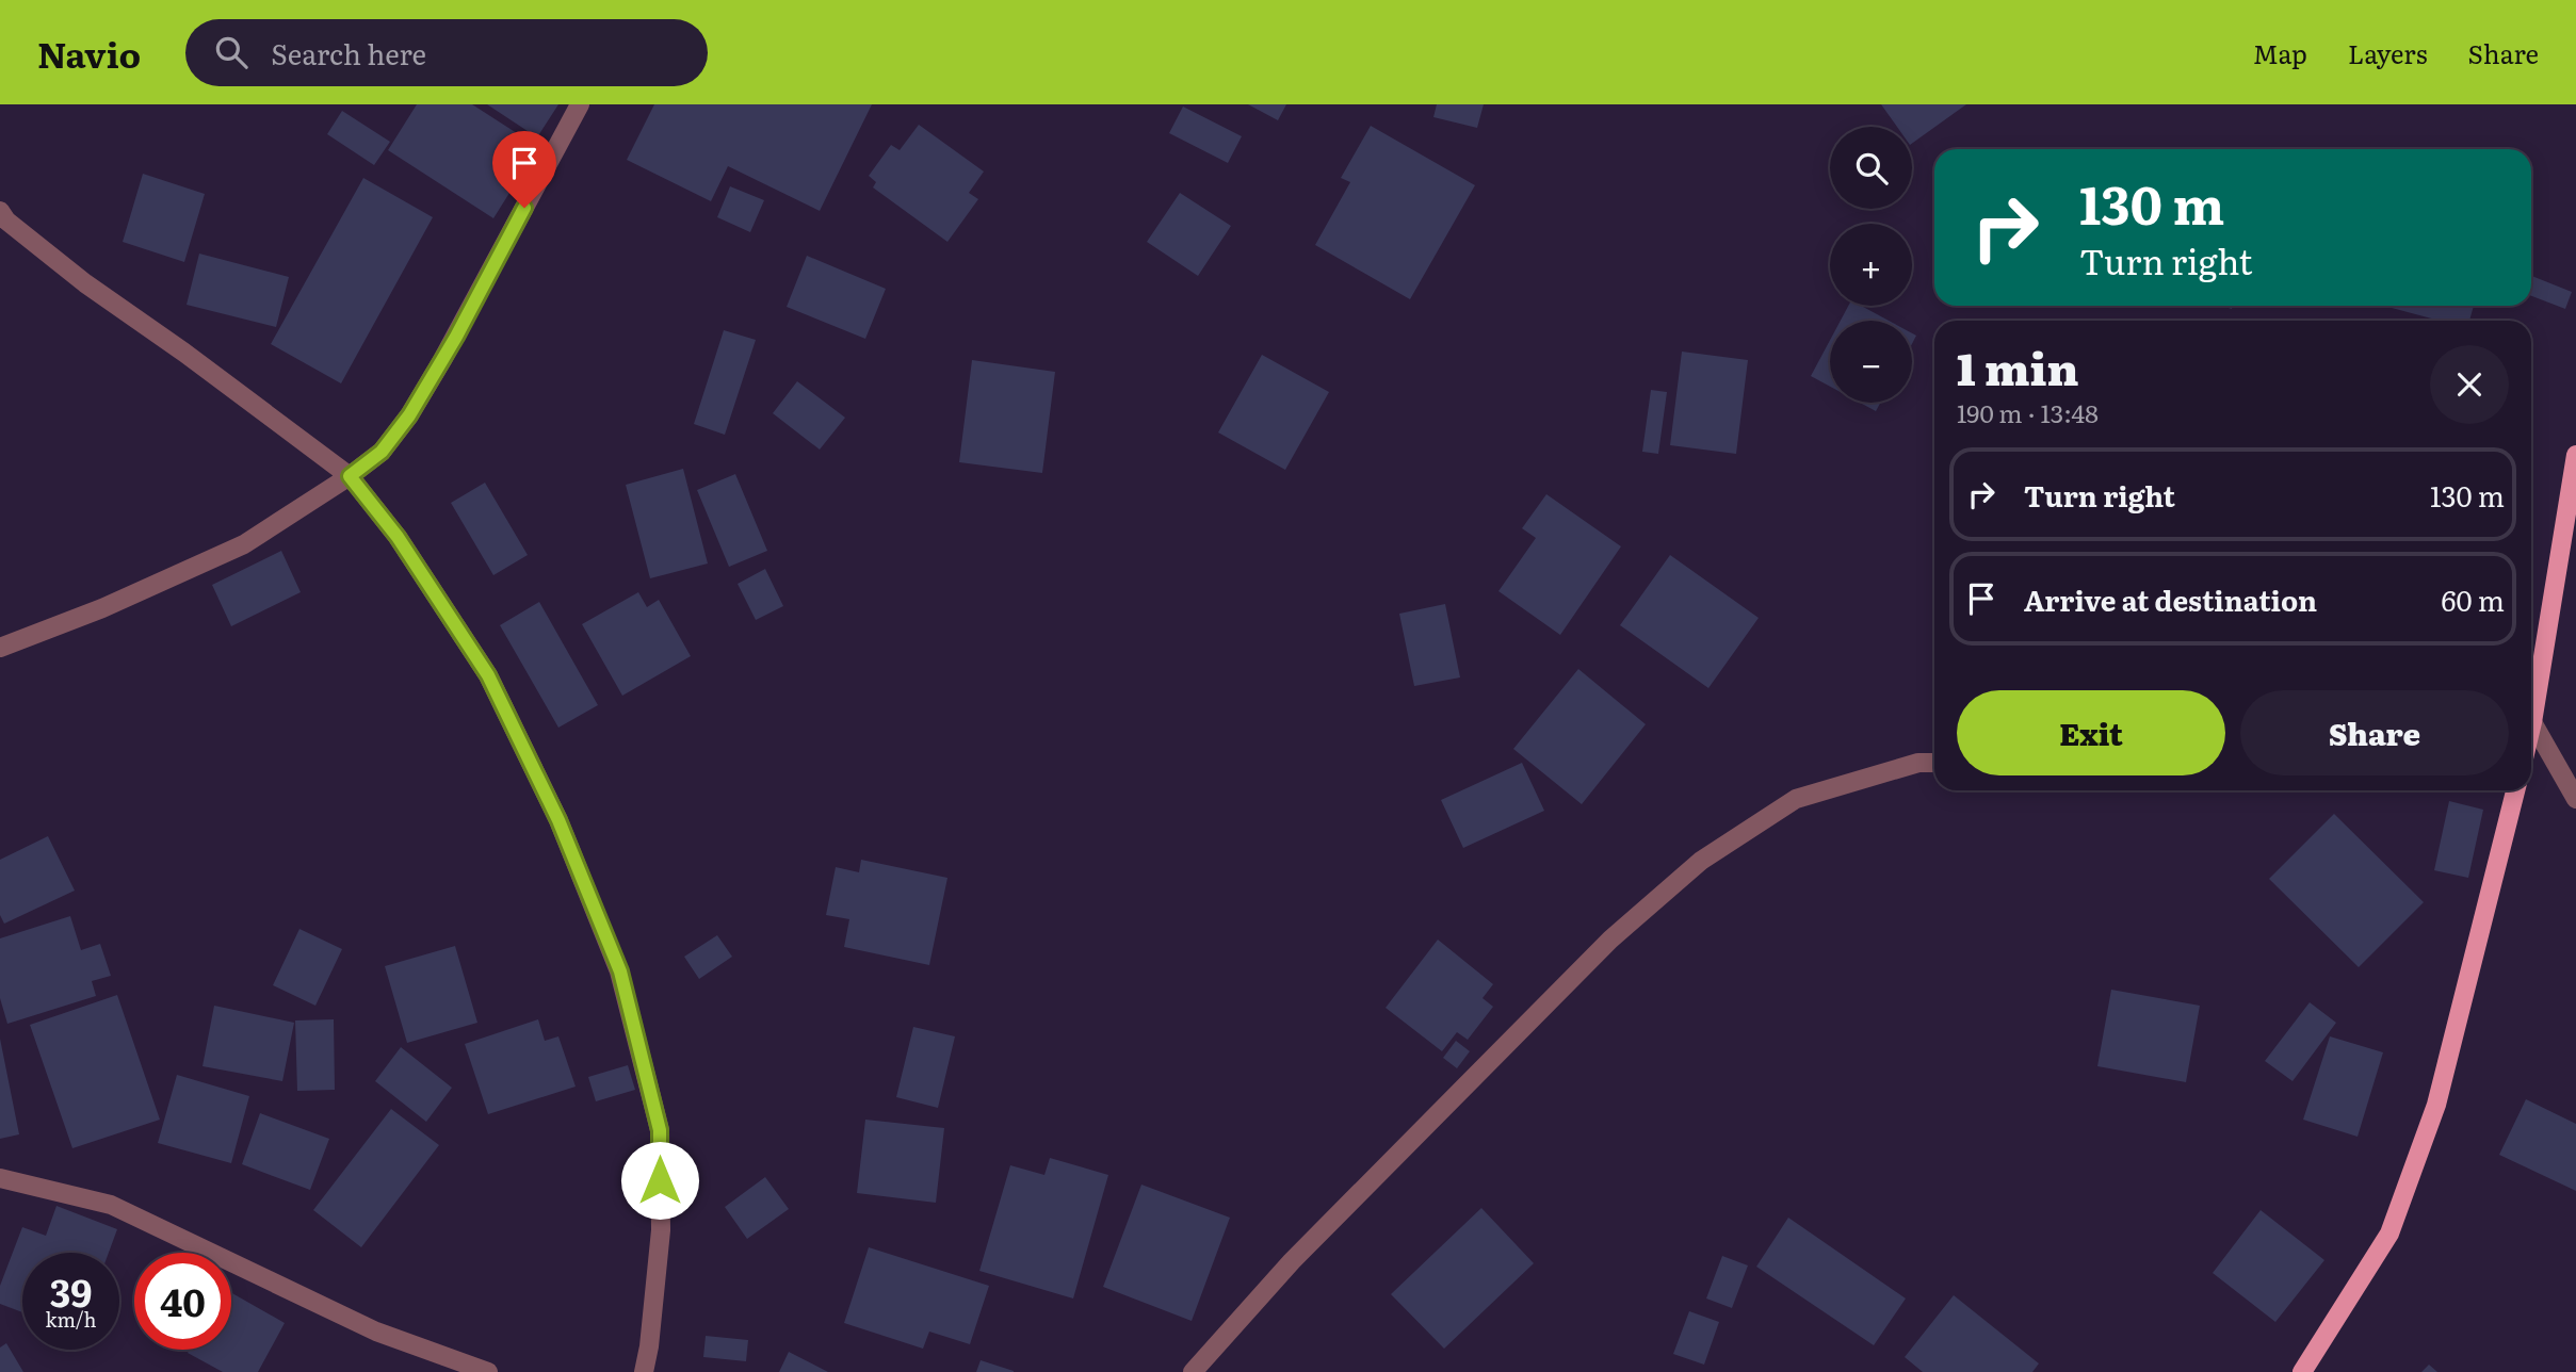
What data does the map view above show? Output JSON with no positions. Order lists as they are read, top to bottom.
{
  "page": {
    "header": "Navio",
    "search": "Search here",
    "nav": ["Map", "Layers", "Share"],
    "map_buttons": ["+", "−"],
    "turn": ["130 m", "Turn right"],
    "heading": ["1 min", "190 m · 13:48"],
    "list": [
      {
        "name": "Turn right",
        "value": "130 m"
      },
      {
        "name": "Arrive at destination",
        "value": "60 m"
      }
    ],
    "buttons": ["Exit", "Share"],
    "speed": "39 km/h",
    "limit": "40"
  }
}
